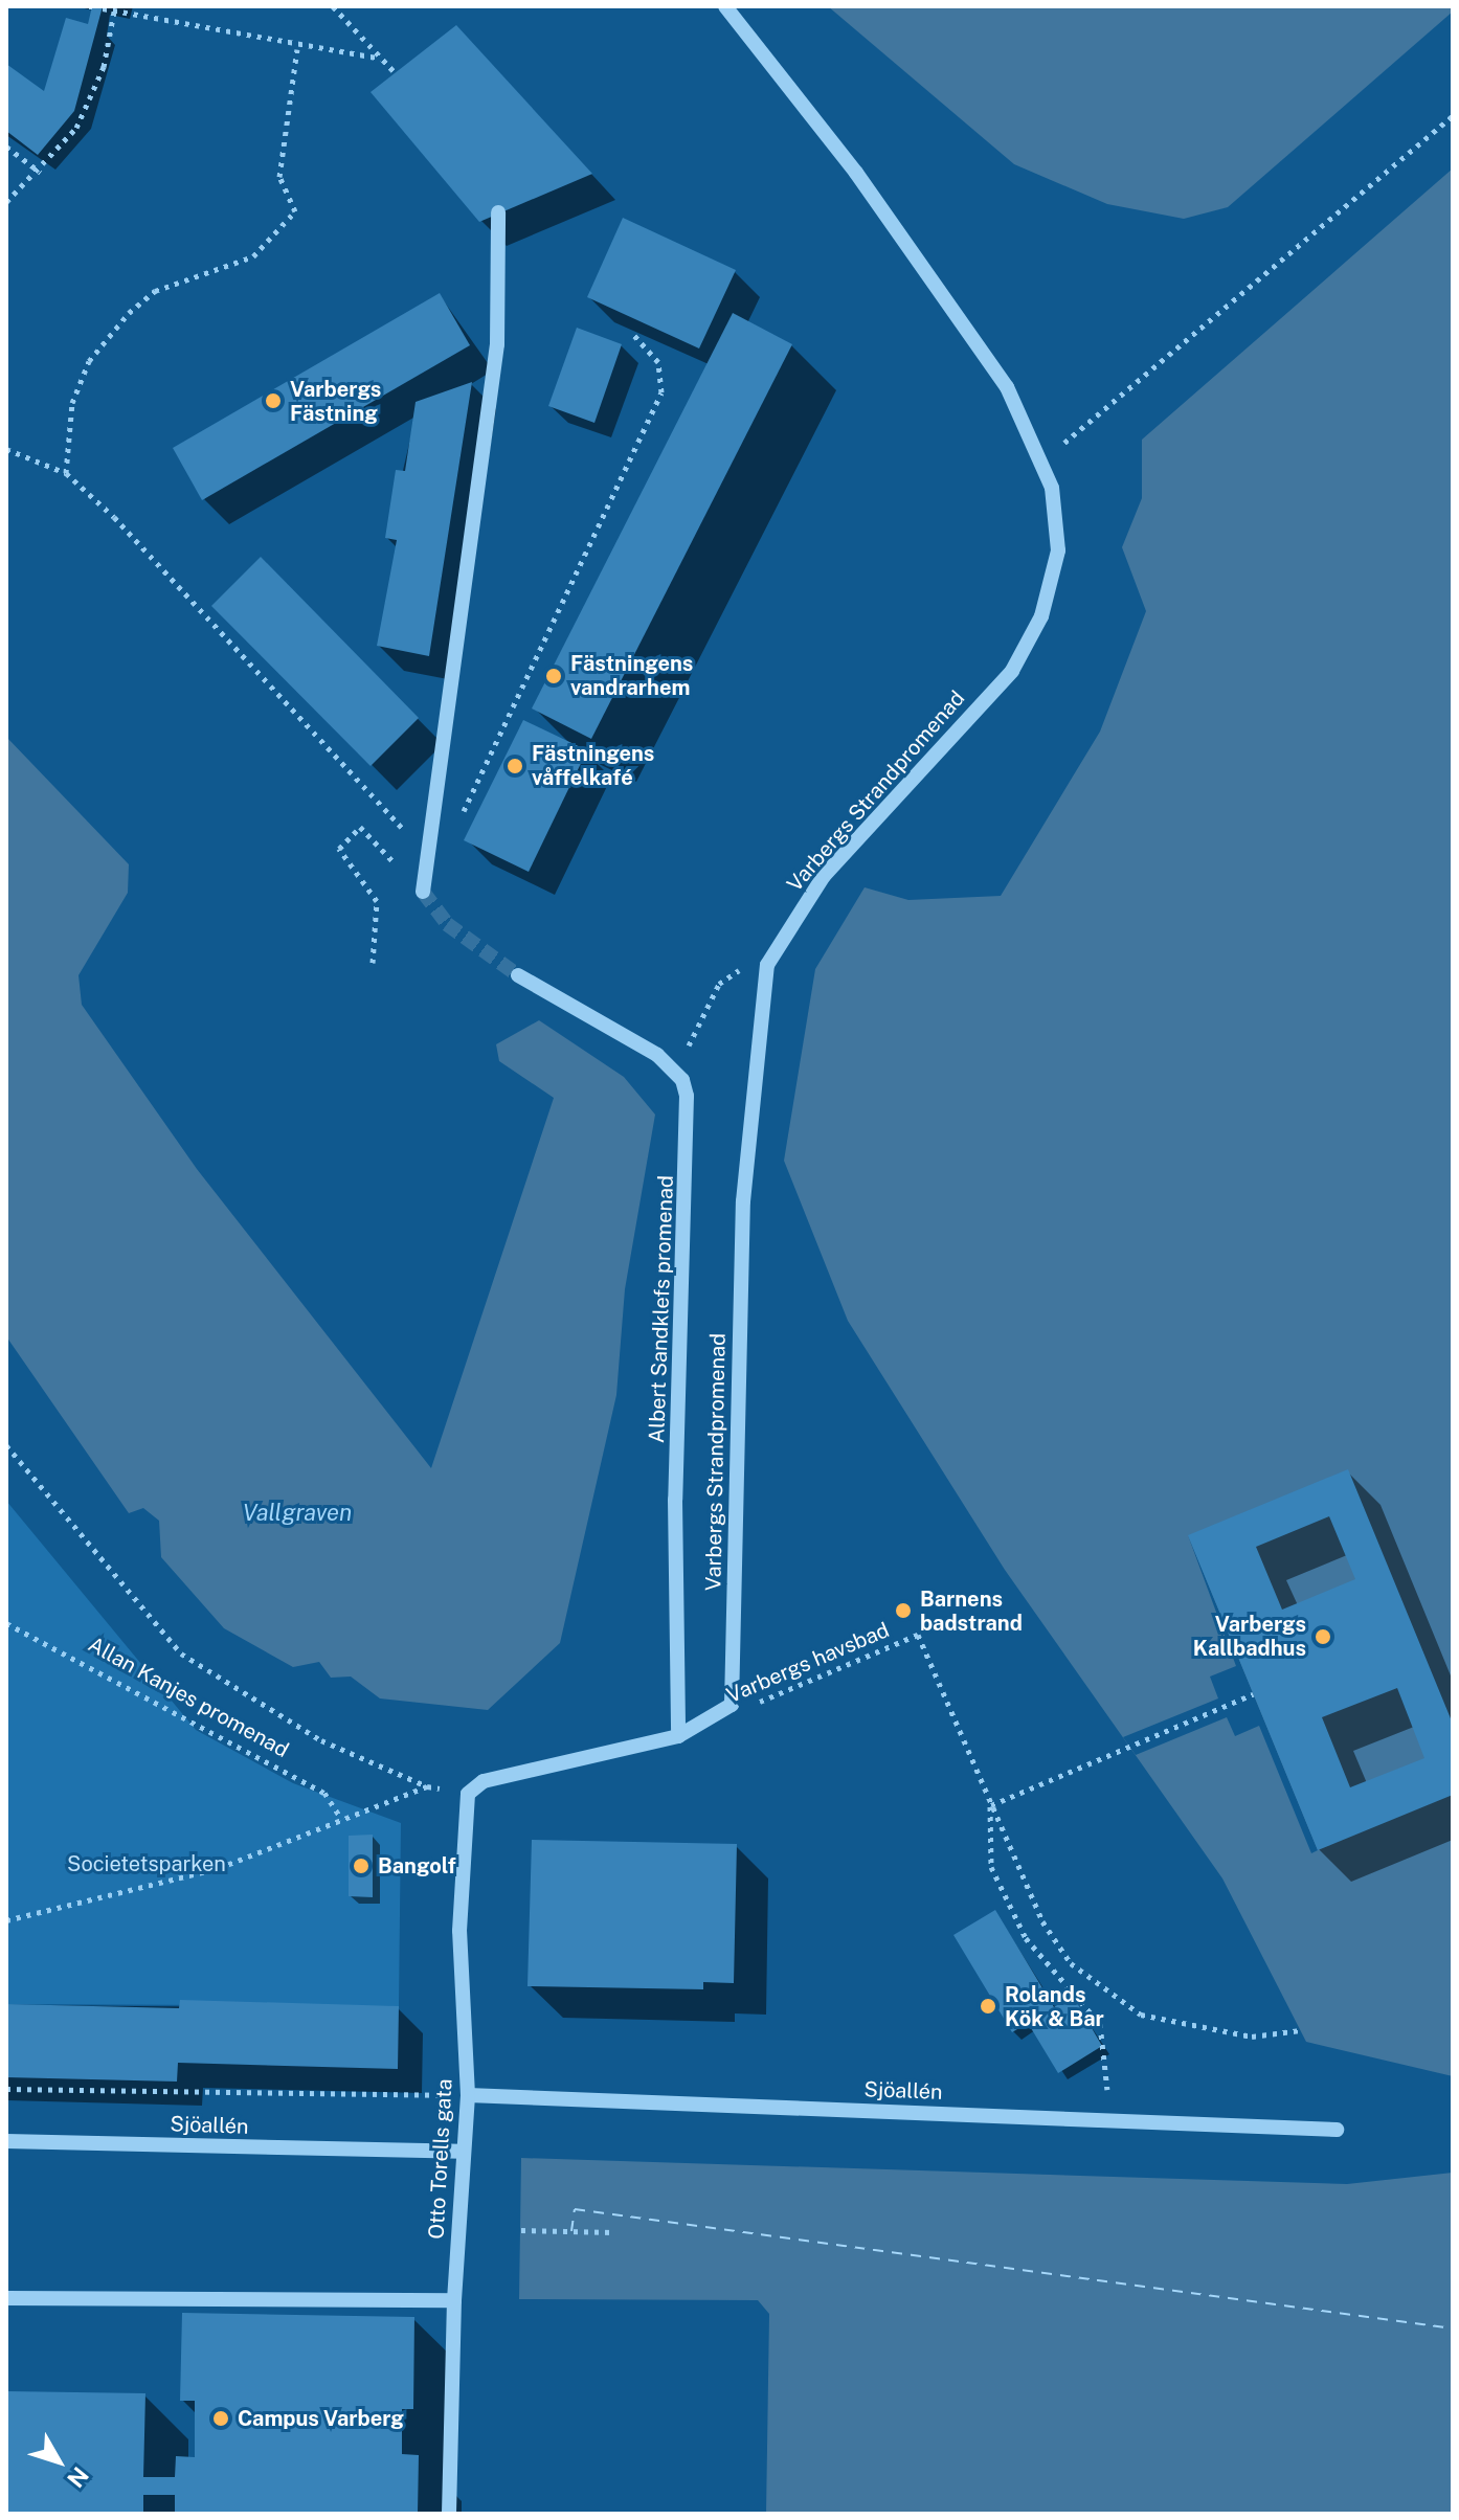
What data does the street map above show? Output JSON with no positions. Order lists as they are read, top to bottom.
{
  "streets": {
    "street": [
      "Varbergs Strandpromenad",
      "Albert Sandklefs promenad",
      "Sjöallén",
      "Otto Torells gata"
    ],
    "path": ["Varbergs havsbad", "Allan Kanjes promenad"]
  },
  "crossings": [
    ["Varbergs Strandpromenad", "Albert Sandklefs promenad"],
    ["Allan Kanjes promenad", "Otto Torells gata"],
    ["Sjöallén", "Otto Torells gata"]
  ],
  "water": ["Vallgraven"],
  "parks": ["Societetsparken"],
  "places": [
    "Varbergs Fästning",
    "Fästningens vandrarhem",
    "Fästningens våffelkafé",
    "Barnens badstrand",
    "Varbergs Kallbadhus",
    "Bangolf",
    "Rolands Kök & Bar",
    "Campus Varberg"
  ],
  "north": "bottom right"
}
